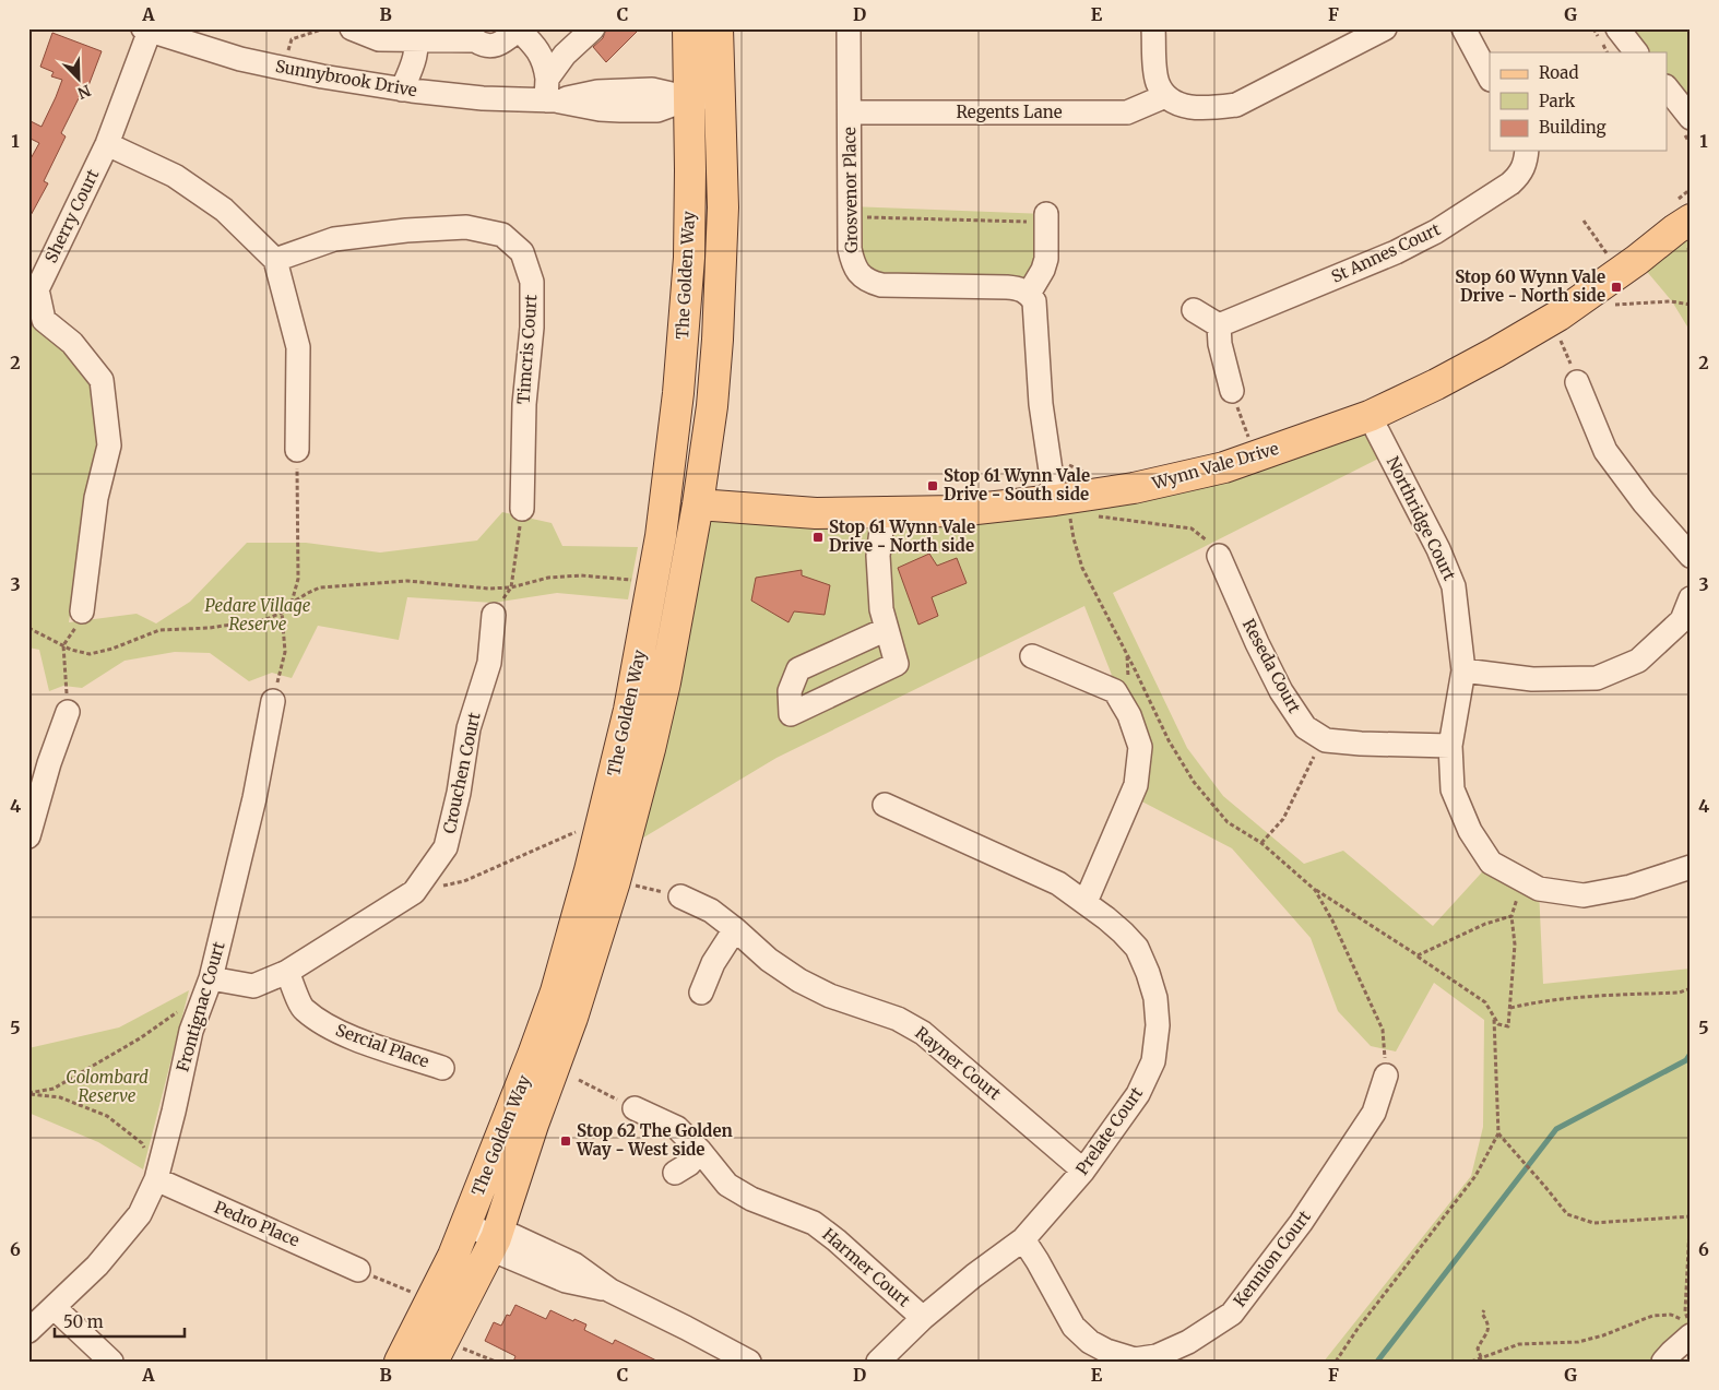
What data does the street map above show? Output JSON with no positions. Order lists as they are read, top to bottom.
{
  "streets": {
    "main road": ["The Golden Way", "Wynn Vale Drive"],
    "street": [
      "Sunnybrook Drive",
      "Regents Lane",
      "Grosvenor Place",
      "Sherry Court",
      "St Annes Court",
      "Timcris Court",
      "Northridge Court",
      "Reseda Court",
      "Crouchen Court",
      "Frontignac Court",
      "Sercial Place",
      "Rayner Court",
      "Prelate Court",
      "Pedro Place",
      "Kennion Court",
      "Harmer Court"
    ]
  },
  "crossings": [
    ["Sunnybrook Drive", "Sherry Court"],
    ["Sunnybrook Drive", "The Golden Way"],
    ["Regents Lane", "Grosvenor Place"],
    ["The Golden Way", "Wynn Vale Drive"],
    ["Wynn Vale Drive", "Northridge Court"],
    ["Northridge Court", "Reseda Court"],
    ["Crouchen Court", "Frontignac Court"],
    ["Crouchen Court", "Sercial Place"],
    ["Frontignac Court", "Pedro Place"],
    ["Rayner Court", "Prelate Court"],
    ["Prelate Court", "Kennion Court"],
    ["Prelate Court", "Harmer Court"]
  ],
  "parks": ["Pedare Village Reserve", "Colombard Reserve"],
  "places": {
    "transit": [
      "Stop 60 Wynn Vale Drive - North side",
      "Stop 61 Wynn Vale Drive - South side",
      "Stop 61 Wynn Vale Drive - North side",
      "Stop 62 The Golden Way - West side"
    ]
  },
  "legend": ["Road", "Park", "Building"],
  "scale_bar": "50 m",
  "north": "bottom right",
  "grid": {
    "columns": [
      "A",
      "B",
      "C",
      "D",
      "E",
      "F",
      "G"
    ],
    "rows": [
      "1",
      "2",
      "3",
      "4",
      "5",
      "6"
    ]
  }
}
